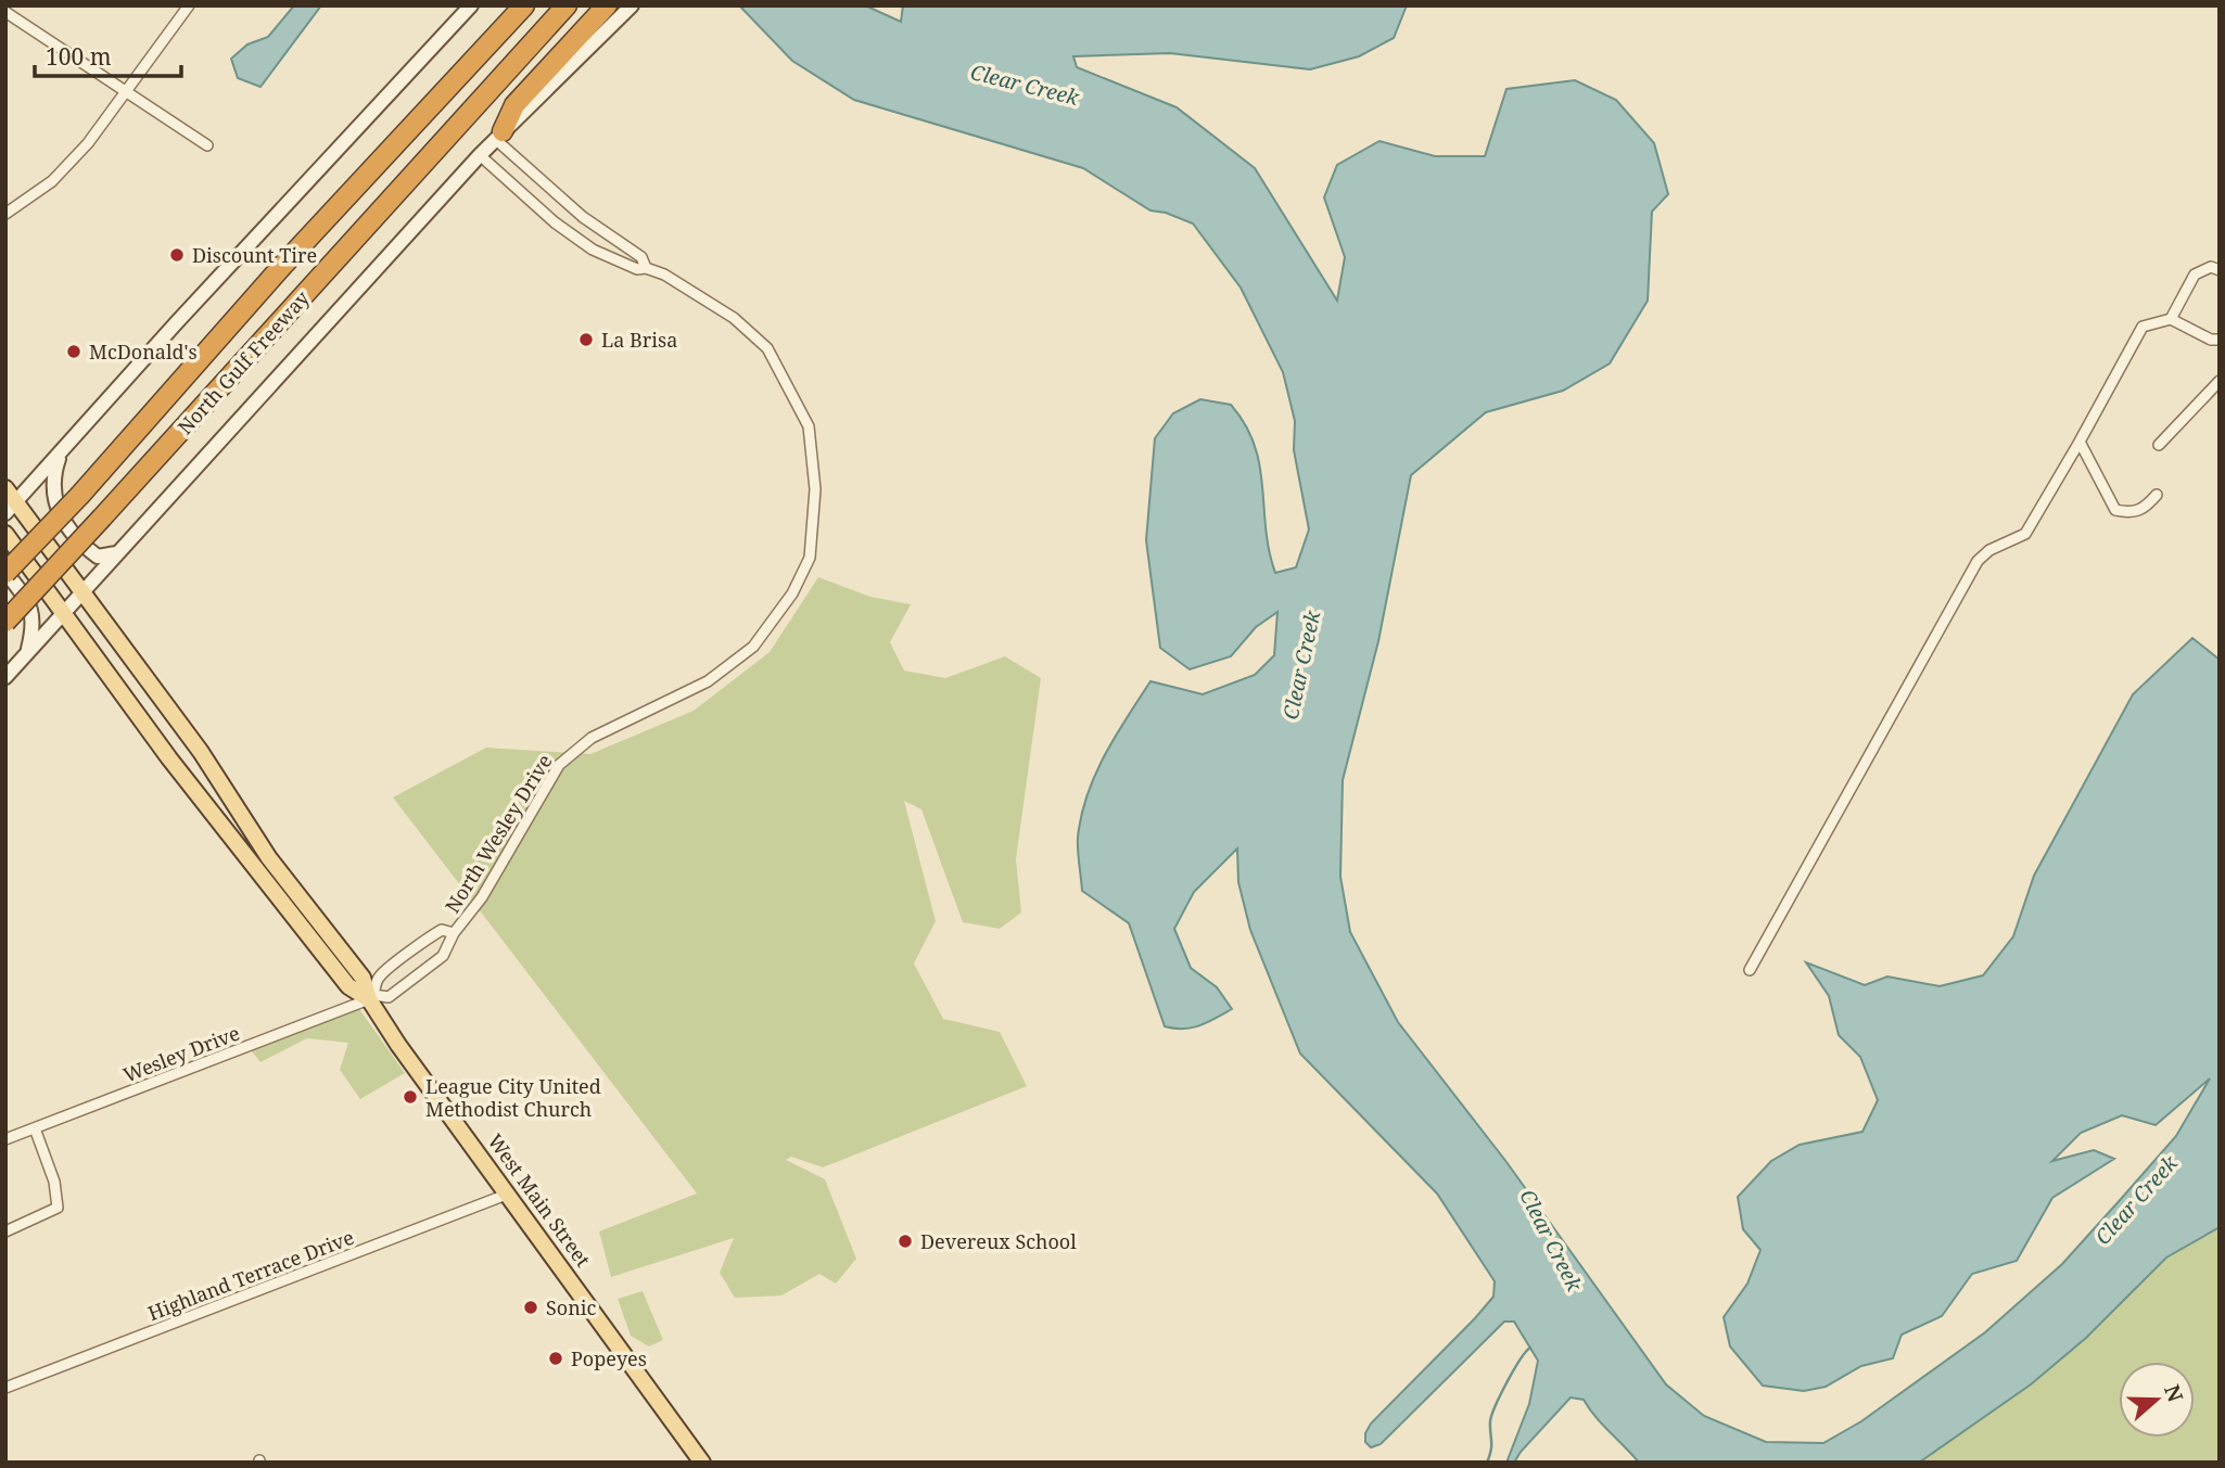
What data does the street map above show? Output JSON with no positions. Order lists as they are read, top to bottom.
{
  "streets": {
    "highway": ["North Gulf Freeway"],
    "main road": ["West Main Street"],
    "street": ["North Wesley Drive", "Wesley Drive", "Highland Terrace Drive"]
  },
  "crossings": [
    ["North Wesley Drive", "Wesley Drive"],
    ["North Wesley Drive", "West Main Street"],
    ["Wesley Drive", "West Main Street"],
    ["West Main Street", "Highland Terrace Drive"]
  ],
  "water": ["Clear Creek"],
  "places": [
    "Discount Tire",
    "La Brisa",
    "McDonald's",
    "League City United Methodist Church",
    "Devereux School",
    "Sonic",
    "Popeyes"
  ],
  "scale_bar": "100 m",
  "north": "right"
}
